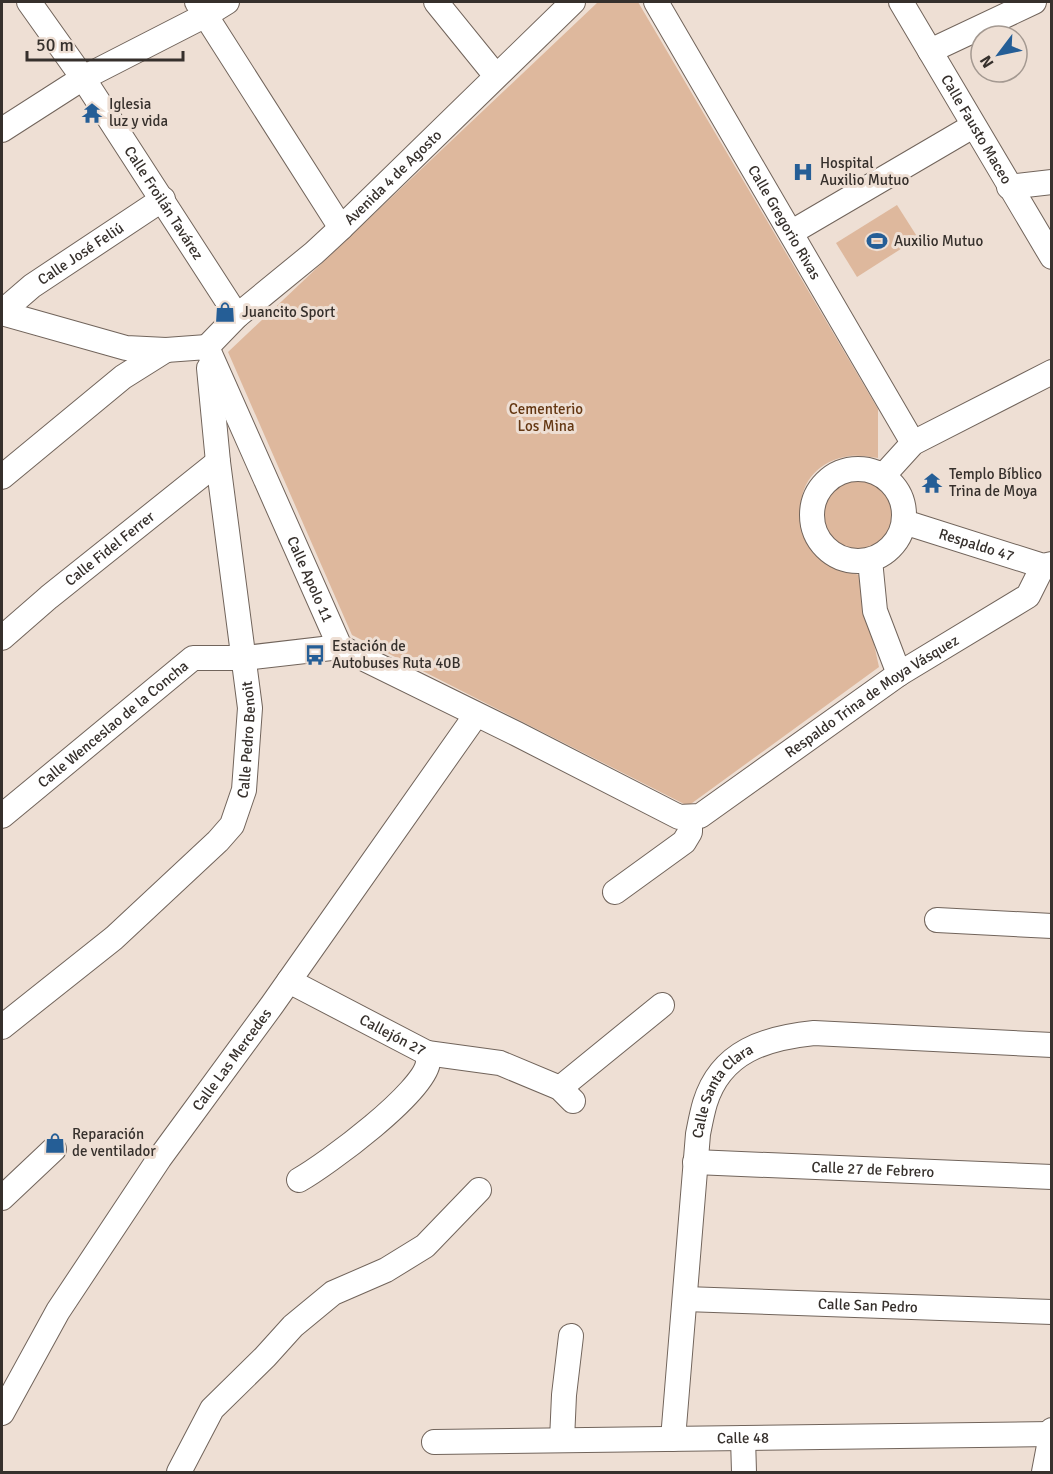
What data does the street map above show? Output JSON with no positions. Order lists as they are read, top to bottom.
{
  "streets": {
    "street": [
      "Calle Fausto Maceo",
      "Avenida 4 de Agosto",
      "Calle Froilán Tavárez",
      "Calle Gregorio Rivas",
      "Calle José Feliú",
      "Respaldo 47",
      "Calle Fidel Ferrer",
      "Calle Apolo 11",
      "Respaldo Trina de Moya Vásquez",
      "Calle Wenceslao de la Concha",
      "Calle Pedro Benoit",
      "Callejón 27",
      "Calle Las Mercedes",
      "Calle Santa Clara",
      "Calle 27 de Febrero",
      "Calle San Pedro",
      "Calle 48"
    ]
  },
  "crossings": [
    ["Avenida 4 de Agosto", "Calle Froilán Tavárez"],
    ["Avenida 4 de Agosto", "Calle Apolo 11"],
    ["Avenida 4 de Agosto", "Calle Pedro Benoit"],
    ["Calle Froilán Tavárez", "Calle José Feliú"],
    ["Respaldo 47", "Respaldo Trina de Moya Vásquez"],
    ["Calle Fidel Ferrer", "Calle Pedro Benoit"],
    ["Calle Apolo 11", "Calle Wenceslao de la Concha"],
    ["Calle Apolo 11", "Calle Pedro Benoit"],
    ["Calle Wenceslao de la Concha", "Calle Pedro Benoit"],
    ["Callejón 27", "Calle Las Mercedes"],
    ["Calle Santa Clara", "Calle 27 de Febrero"],
    ["Calle Santa Clara", "Calle San Pedro"],
    ["Calle Santa Clara", "Calle 48"]
  ],
  "parks": ["Cementerio Los Mina"],
  "places": {
    "temple": ["Iglesia luz y vida", "Templo Bíblico Trina de Moya"],
    "hospital": ["Hospital Auxilio Mutuo"],
    "sports": ["Auxilio Mutuo"],
    "shop": ["Juancito Sport", "Reparación de ventilador"],
    "bus stop": ["Estación de Autobuses Ruta 40B"]
  },
  "scale_bar": "50 m",
  "north": "bottom left"
}
